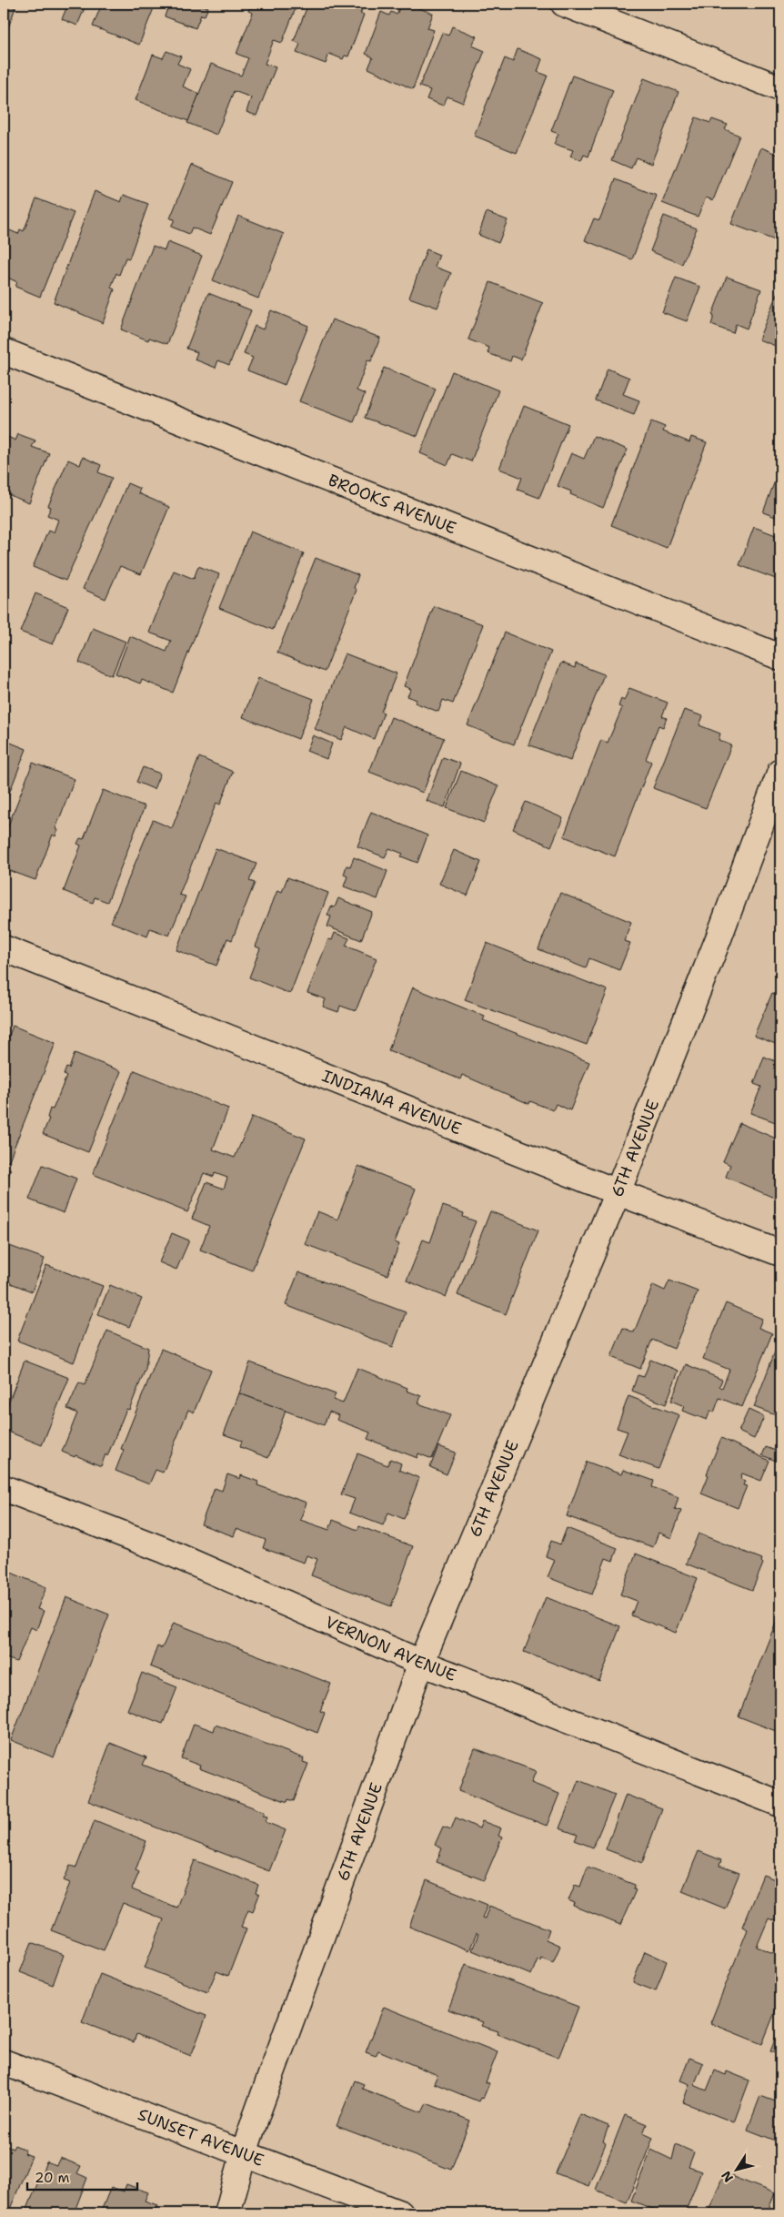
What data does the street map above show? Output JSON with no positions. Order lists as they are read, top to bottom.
{
  "streets": {
    "street": [
      "BROOKS AVENUE",
      "INDIANA AVENUE",
      "6TH AVENUE",
      "VERNON AVENUE",
      "SUNSET AVENUE"
    ]
  },
  "crossings": [
    ["INDIANA AVENUE", "6TH AVENUE"],
    ["6TH AVENUE", "VERNON AVENUE"],
    ["6TH AVENUE", "SUNSET AVENUE"]
  ],
  "scale_bar": "20 m",
  "north": "bottom left"
}
